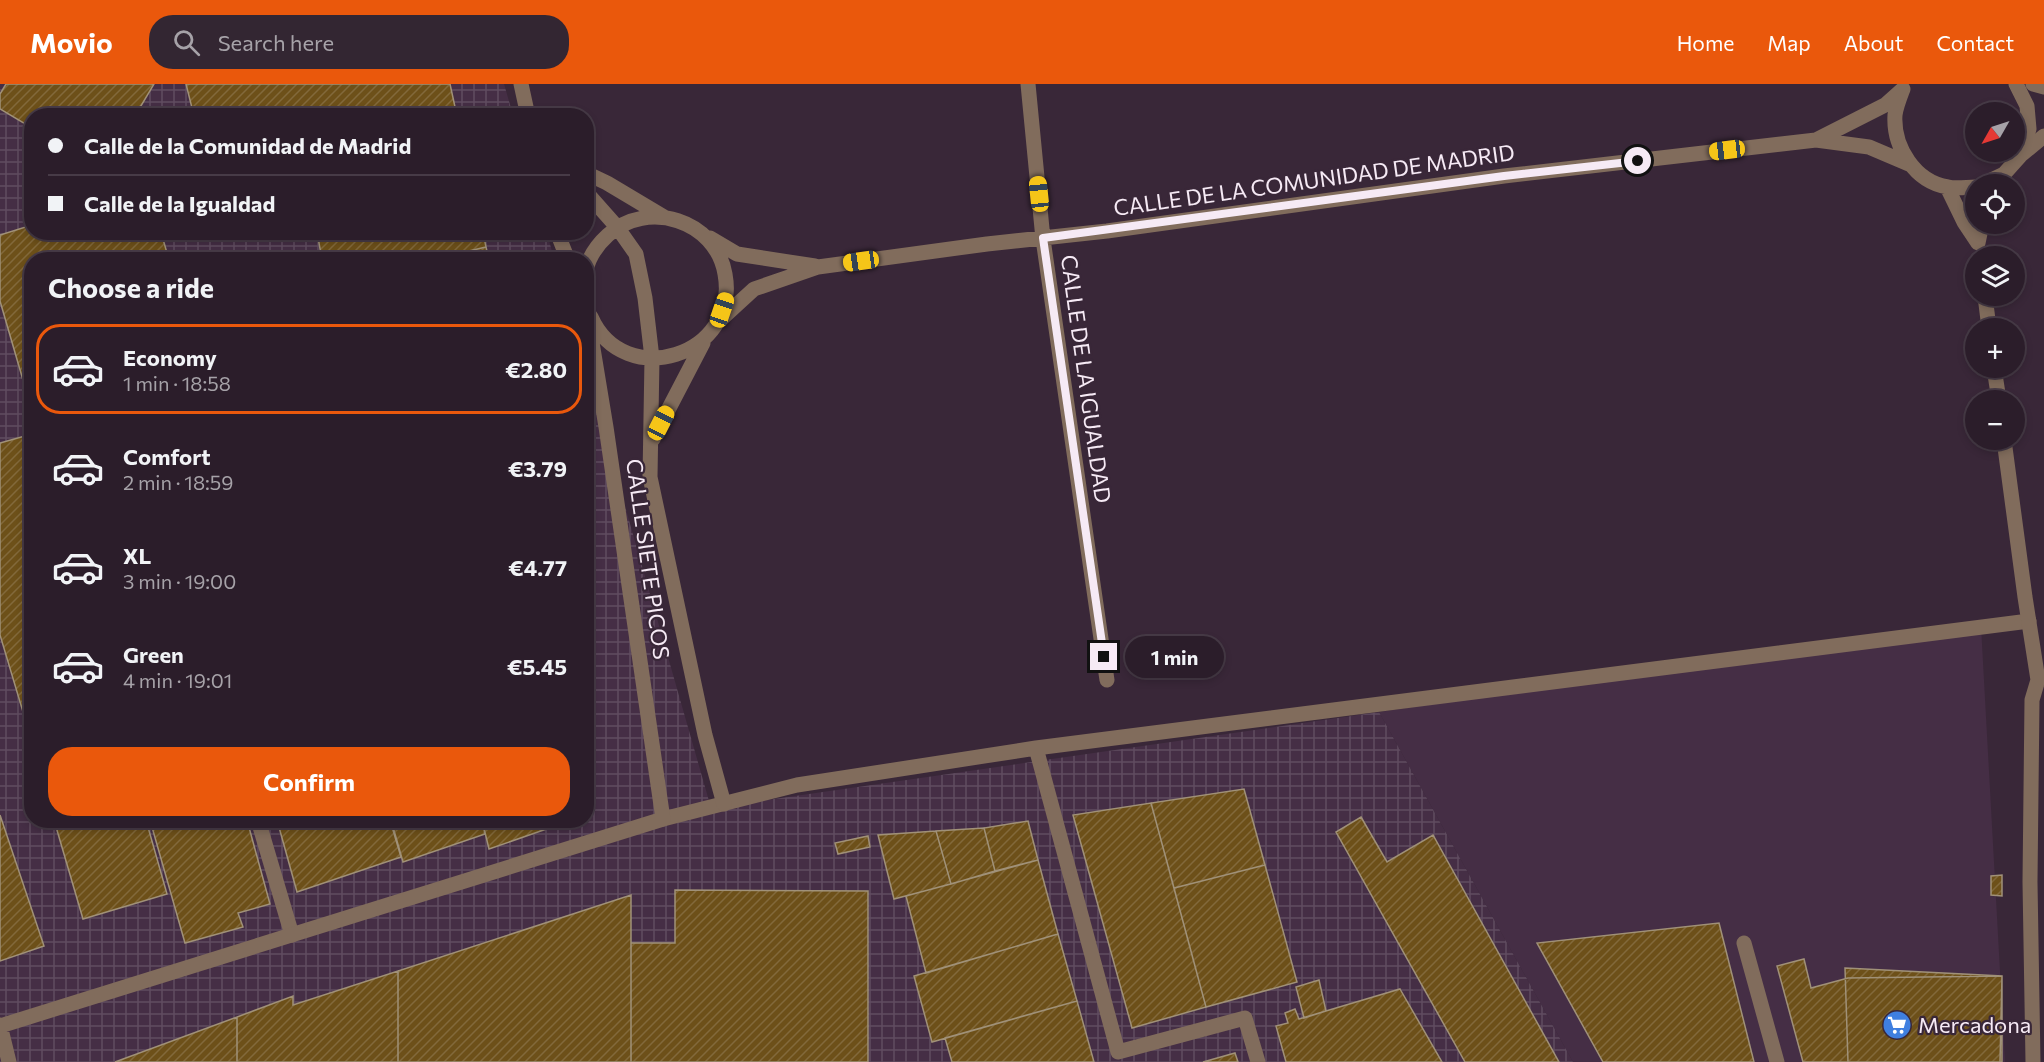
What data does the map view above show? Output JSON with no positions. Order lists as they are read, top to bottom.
{
  "streets": {
    "street": ["CALLE DE LA COMUNIDAD DE MADRID", "CALLE DE LA IGUALDAD", "CALLE SIETE PICOS"]
  },
  "crossings": [
    ["CALLE DE LA COMUNIDAD DE MADRID", "CALLE DE LA IGUALDAD"]
  ],
  "places": {
    "supermarket": ["Mercadona"]
  },
  "north": "bottom left",
  "page": {
    "header": "Movio",
    "search": "Search here",
    "nav": [
      "Home",
      "Map",
      "About",
      "Contact"
    ],
    "map_buttons": ["+", "−"],
    "banner": ["Calle de la Comunidad de Madrid", "Calle de la Igualdad"],
    "heading": "Choose a ride",
    "list": [
      {
        "name": "Economy",
        "note": "1 min · 18:58",
        "value": "€2.80"
      },
      {
        "name": "Comfort",
        "note": "2 min · 18:59",
        "value": "€3.79"
      },
      {
        "name": "XL",
        "note": "3 min · 19:00",
        "value": "€4.77"
      },
      {
        "name": "Green",
        "note": "4 min · 19:01",
        "value": "€5.45"
      }
    ],
    "bubble": "1 min",
    "buttons": "Confirm"
  }
}
